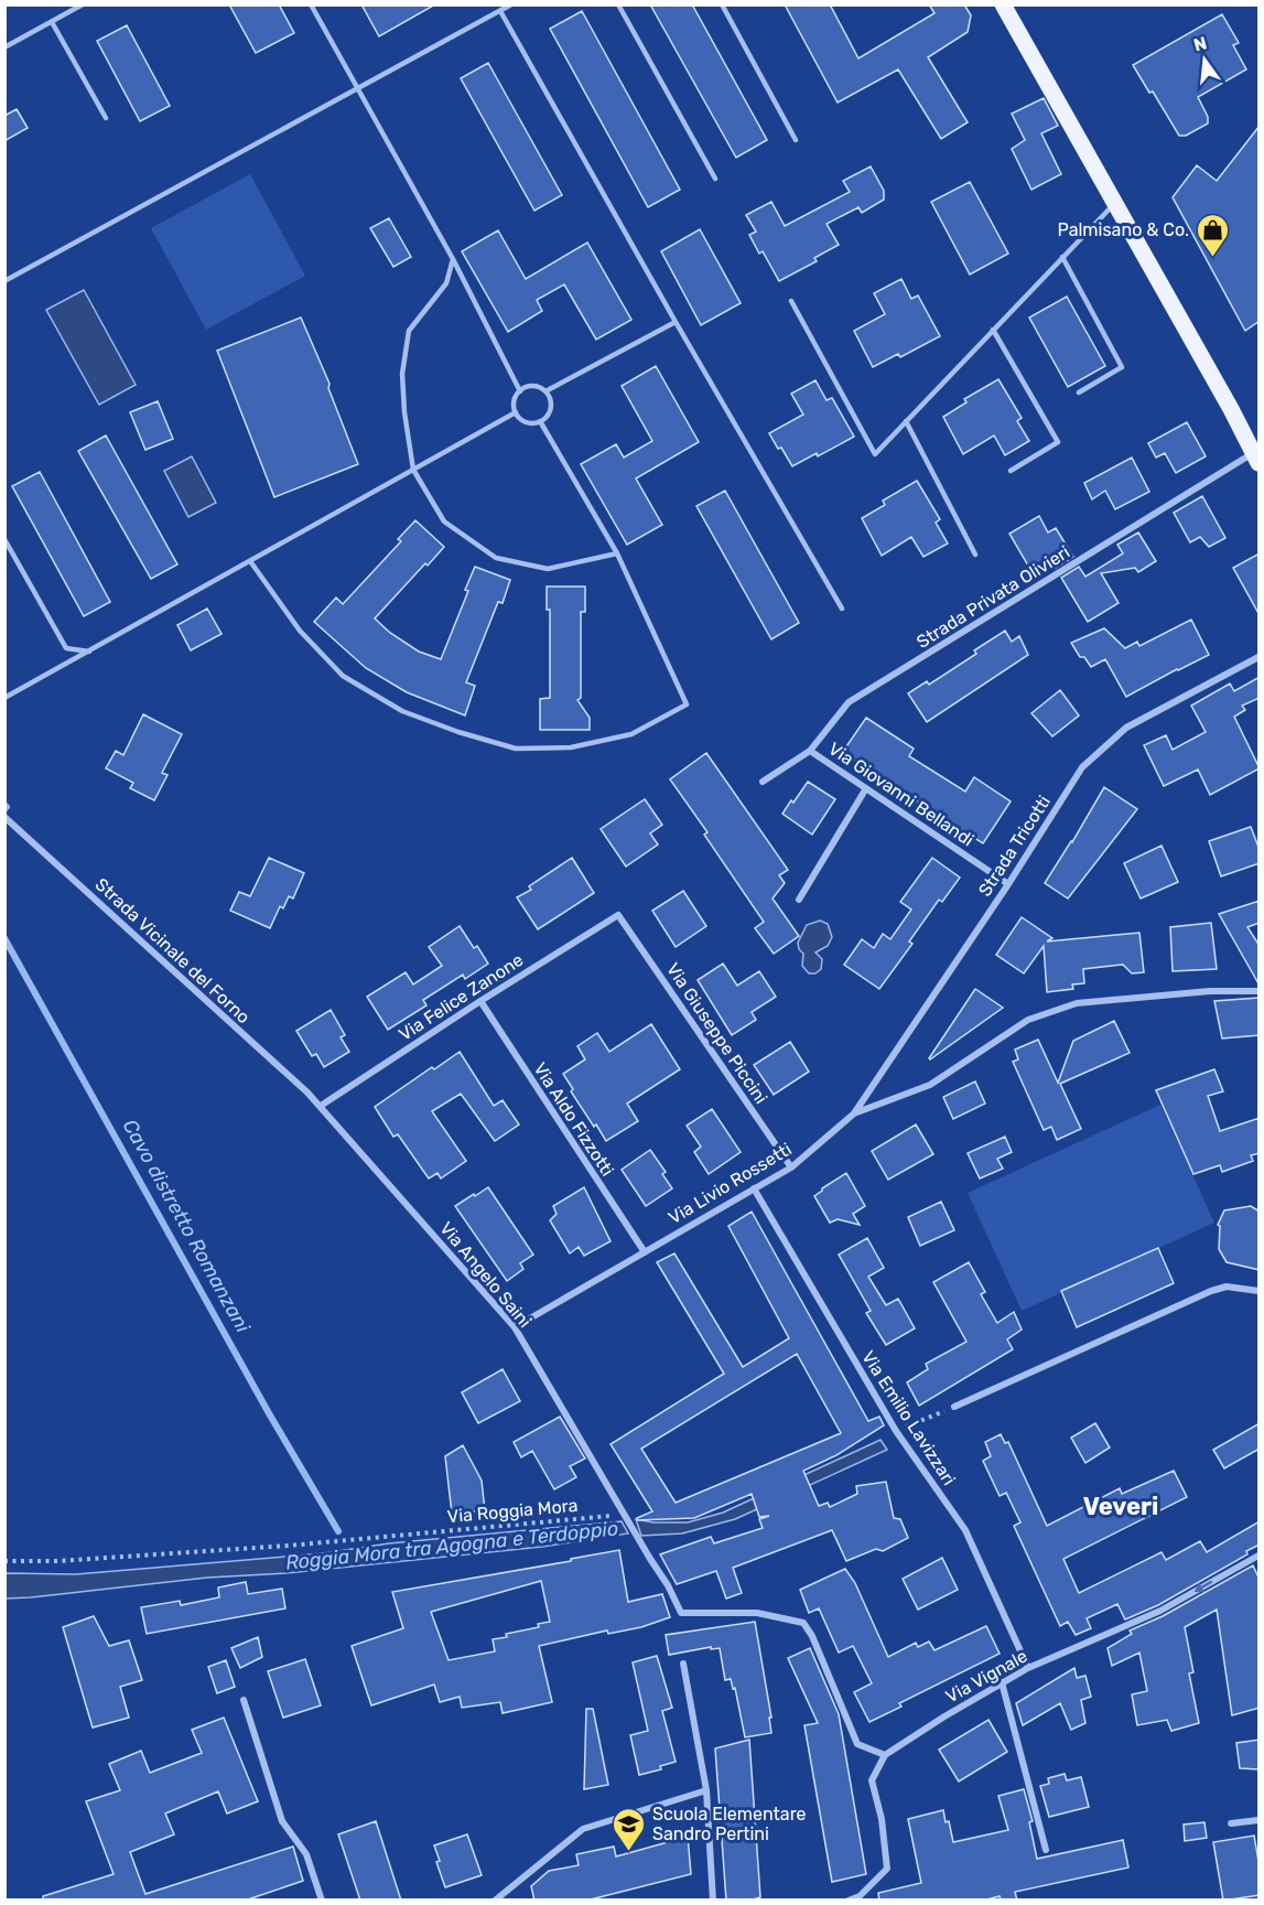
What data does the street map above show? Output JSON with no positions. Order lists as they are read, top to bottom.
{
  "streets": {
    "street": [
      "Strada Privata Olivieri",
      "Via Giovanni Bellandi",
      "Strada Tricotti",
      "Strada Vicinale del Forno",
      "Via Felice Zanone",
      "Via Giuseppe Piccini",
      "Via Aldo Fizzotti",
      "Via Livio Rossetti",
      "Via Angelo Saini",
      "Via Emilio Lavizzari",
      "Via Vignale"
    ],
    "path": ["Via Roggia Mora"]
  },
  "crossings": [
    ["Strada Privata Olivieri", "Via Giovanni Bellandi"],
    ["Via Giovanni Bellandi", "Strada Tricotti"],
    ["Strada Tricotti", "Via Livio Rossetti"],
    ["Strada Vicinale del Forno", "Via Felice Zanone"],
    ["Strada Vicinale del Forno", "Via Angelo Saini"],
    ["Via Felice Zanone", "Via Giuseppe Piccini"],
    ["Via Felice Zanone", "Via Aldo Fizzotti"],
    ["Via Felice Zanone", "Via Angelo Saini"],
    ["Via Giuseppe Piccini", "Via Livio Rossetti"],
    ["Via Aldo Fizzotti", "Via Livio Rossetti"],
    ["Via Livio Rossetti", "Via Angelo Saini"],
    ["Via Livio Rossetti", "Via Emilio Lavizzari"],
    ["Via Angelo Saini", "Via Roggia Mora"],
    ["Via Emilio Lavizzari", "Via Vignale"]
  ],
  "one_way": ["Via Vignale"],
  "districts": ["Veveri"],
  "water": ["Cavo distretto Romanzani", "Roggia Mora tra Agogna e Terdoppio"],
  "places": {
    "shop": ["Palmisano & Co."],
    "school or university": ["Scuola Elementare Sandro Pertini"]
  },
  "north": "top"
}
